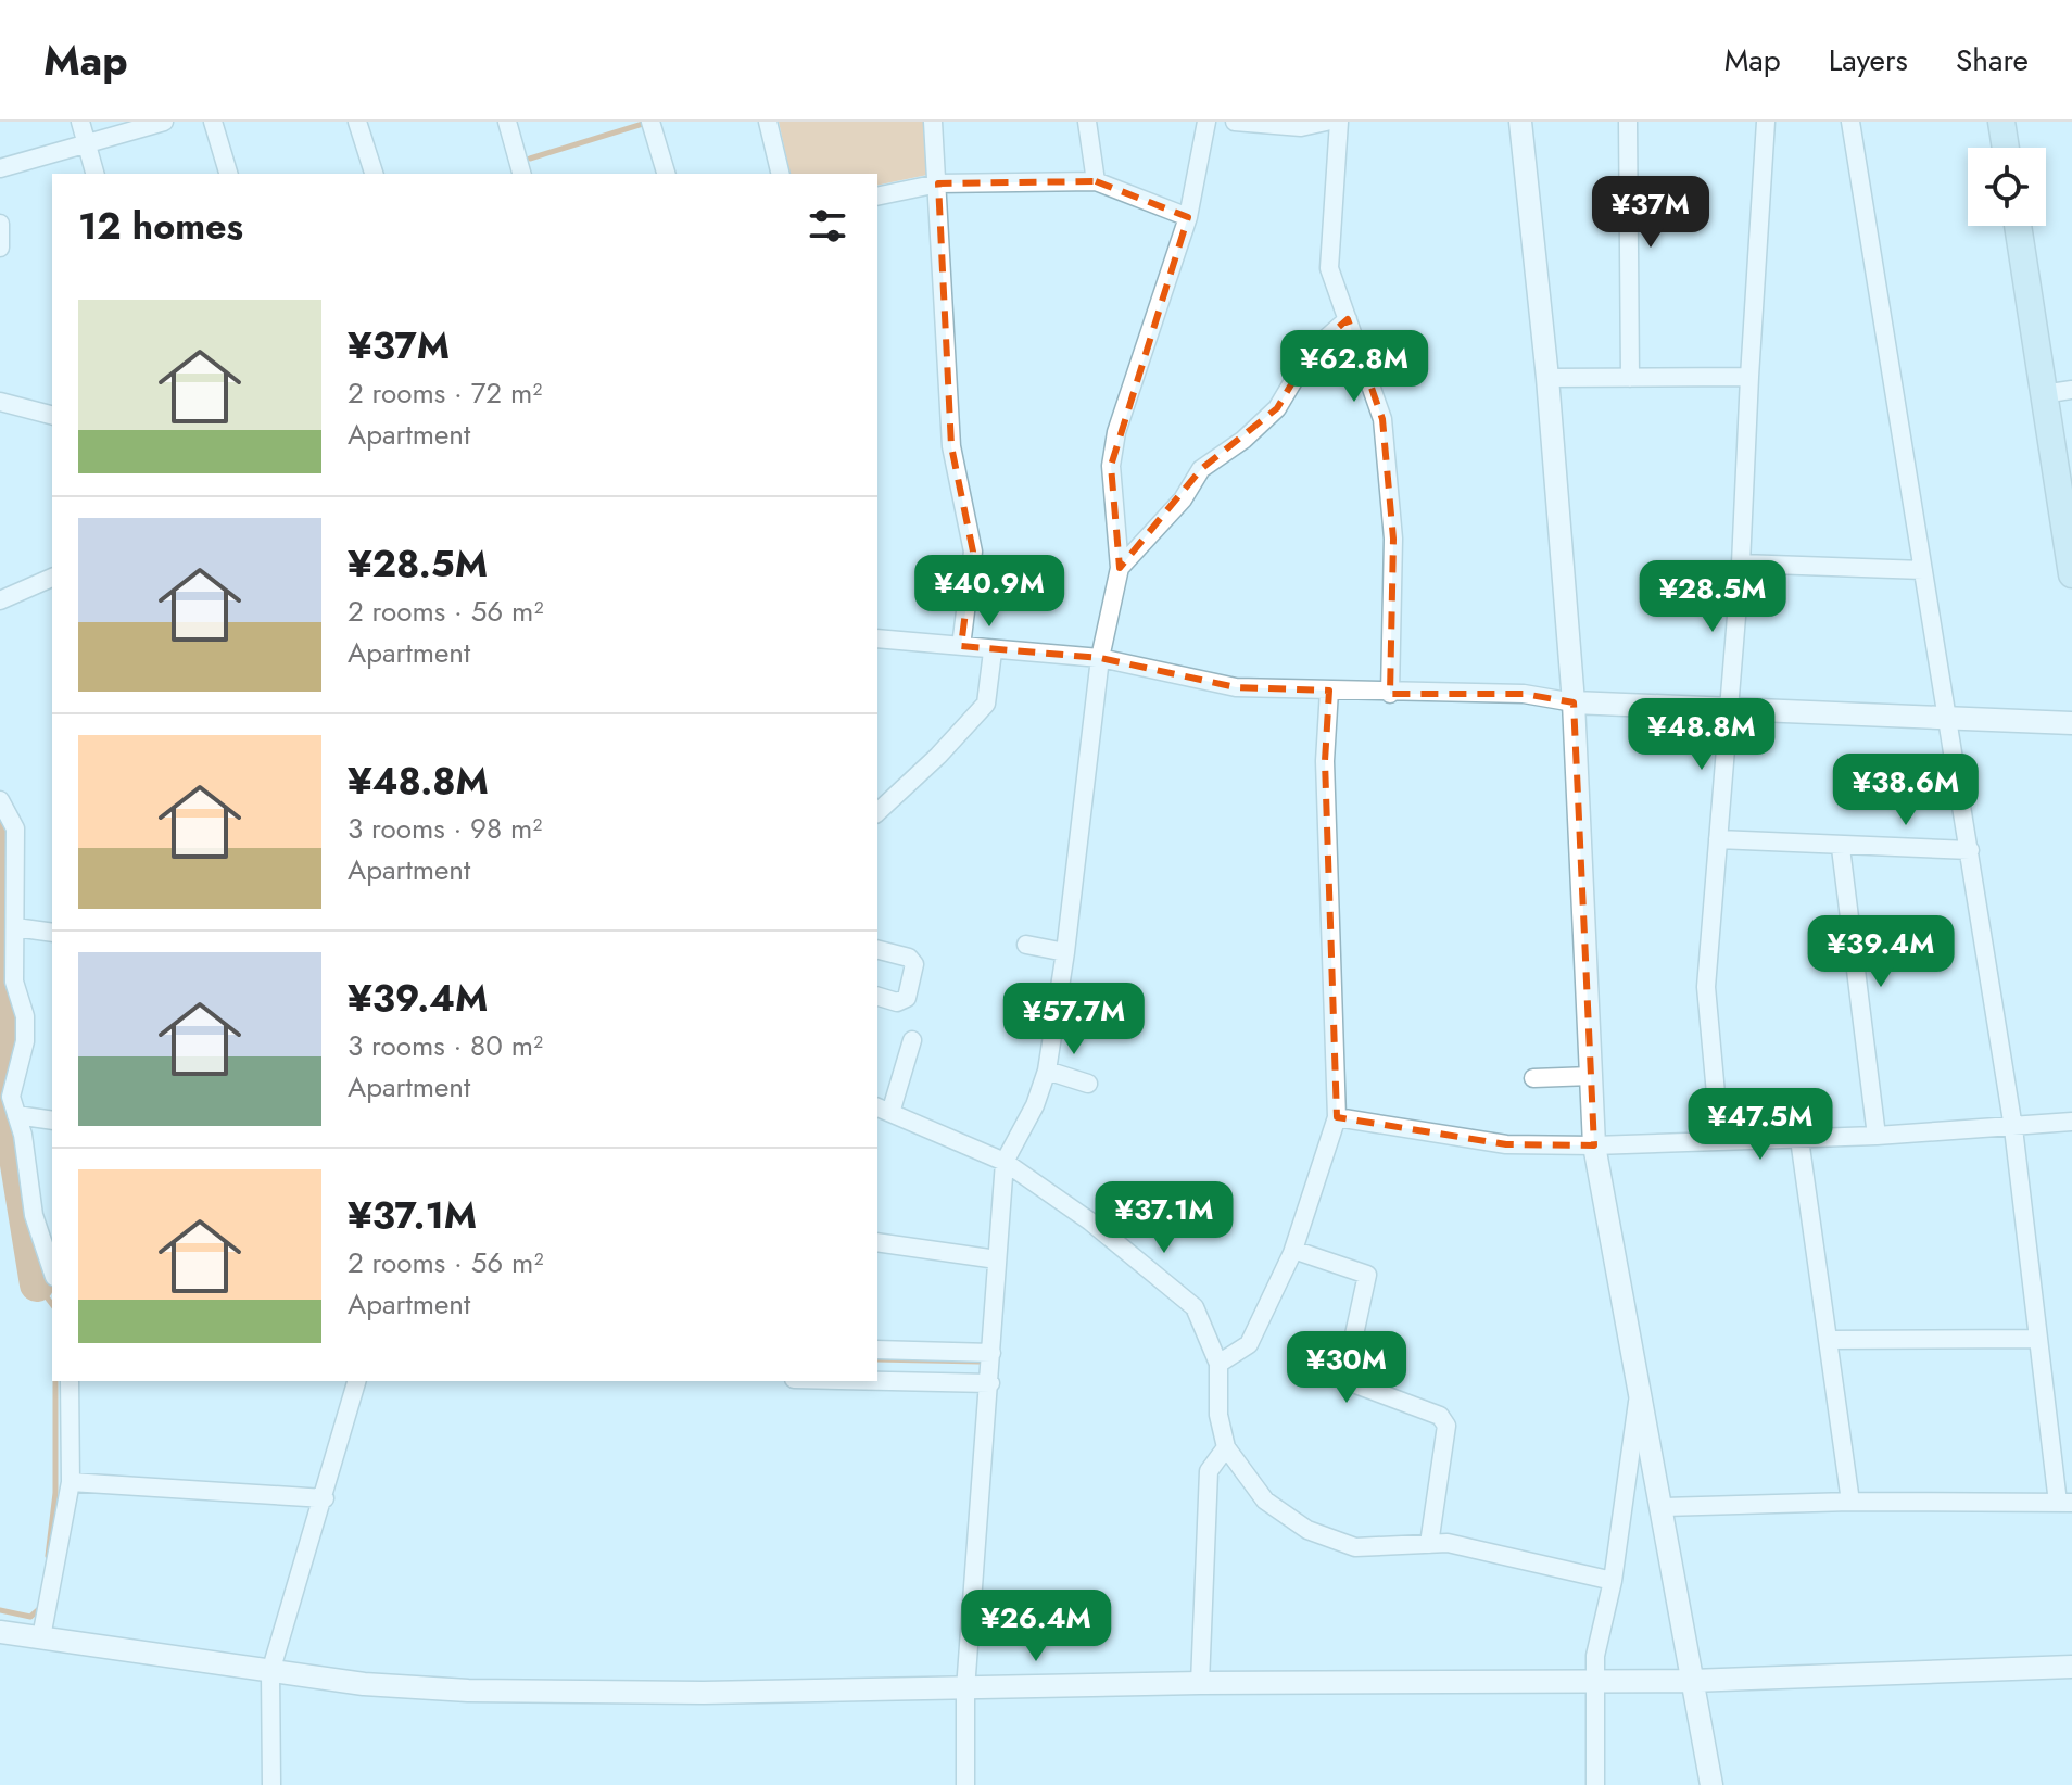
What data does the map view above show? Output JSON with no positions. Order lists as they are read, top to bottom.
{
  "page": {
    "header": "Map",
    "nav": ["Map", "Layers", "Share"],
    "heading": "12 homes",
    "price": [
      "¥37M",
      "¥62.8M",
      "¥40.9M",
      "¥28.5M",
      "¥48.8M",
      "¥38.6M",
      "¥39.4M",
      "¥57.7M",
      "¥47.5M",
      "¥37.1M",
      "¥30M",
      "¥26.4M"
    ],
    "list": [
      {
        "name": "¥37M",
        "note": "2 rooms · 72 m² · Apartment"
      },
      {
        "name": "¥28.5M",
        "note": "2 rooms · 56 m² · Apartment"
      },
      {
        "name": "¥48.8M",
        "note": "3 rooms · 98 m² · Apartment"
      },
      {
        "name": "¥39.4M",
        "note": "3 rooms · 80 m² · Apartment"
      },
      {
        "name": "¥37.1M",
        "note": "2 rooms · 56 m² · Apartment"
      }
    ]
  }
}
